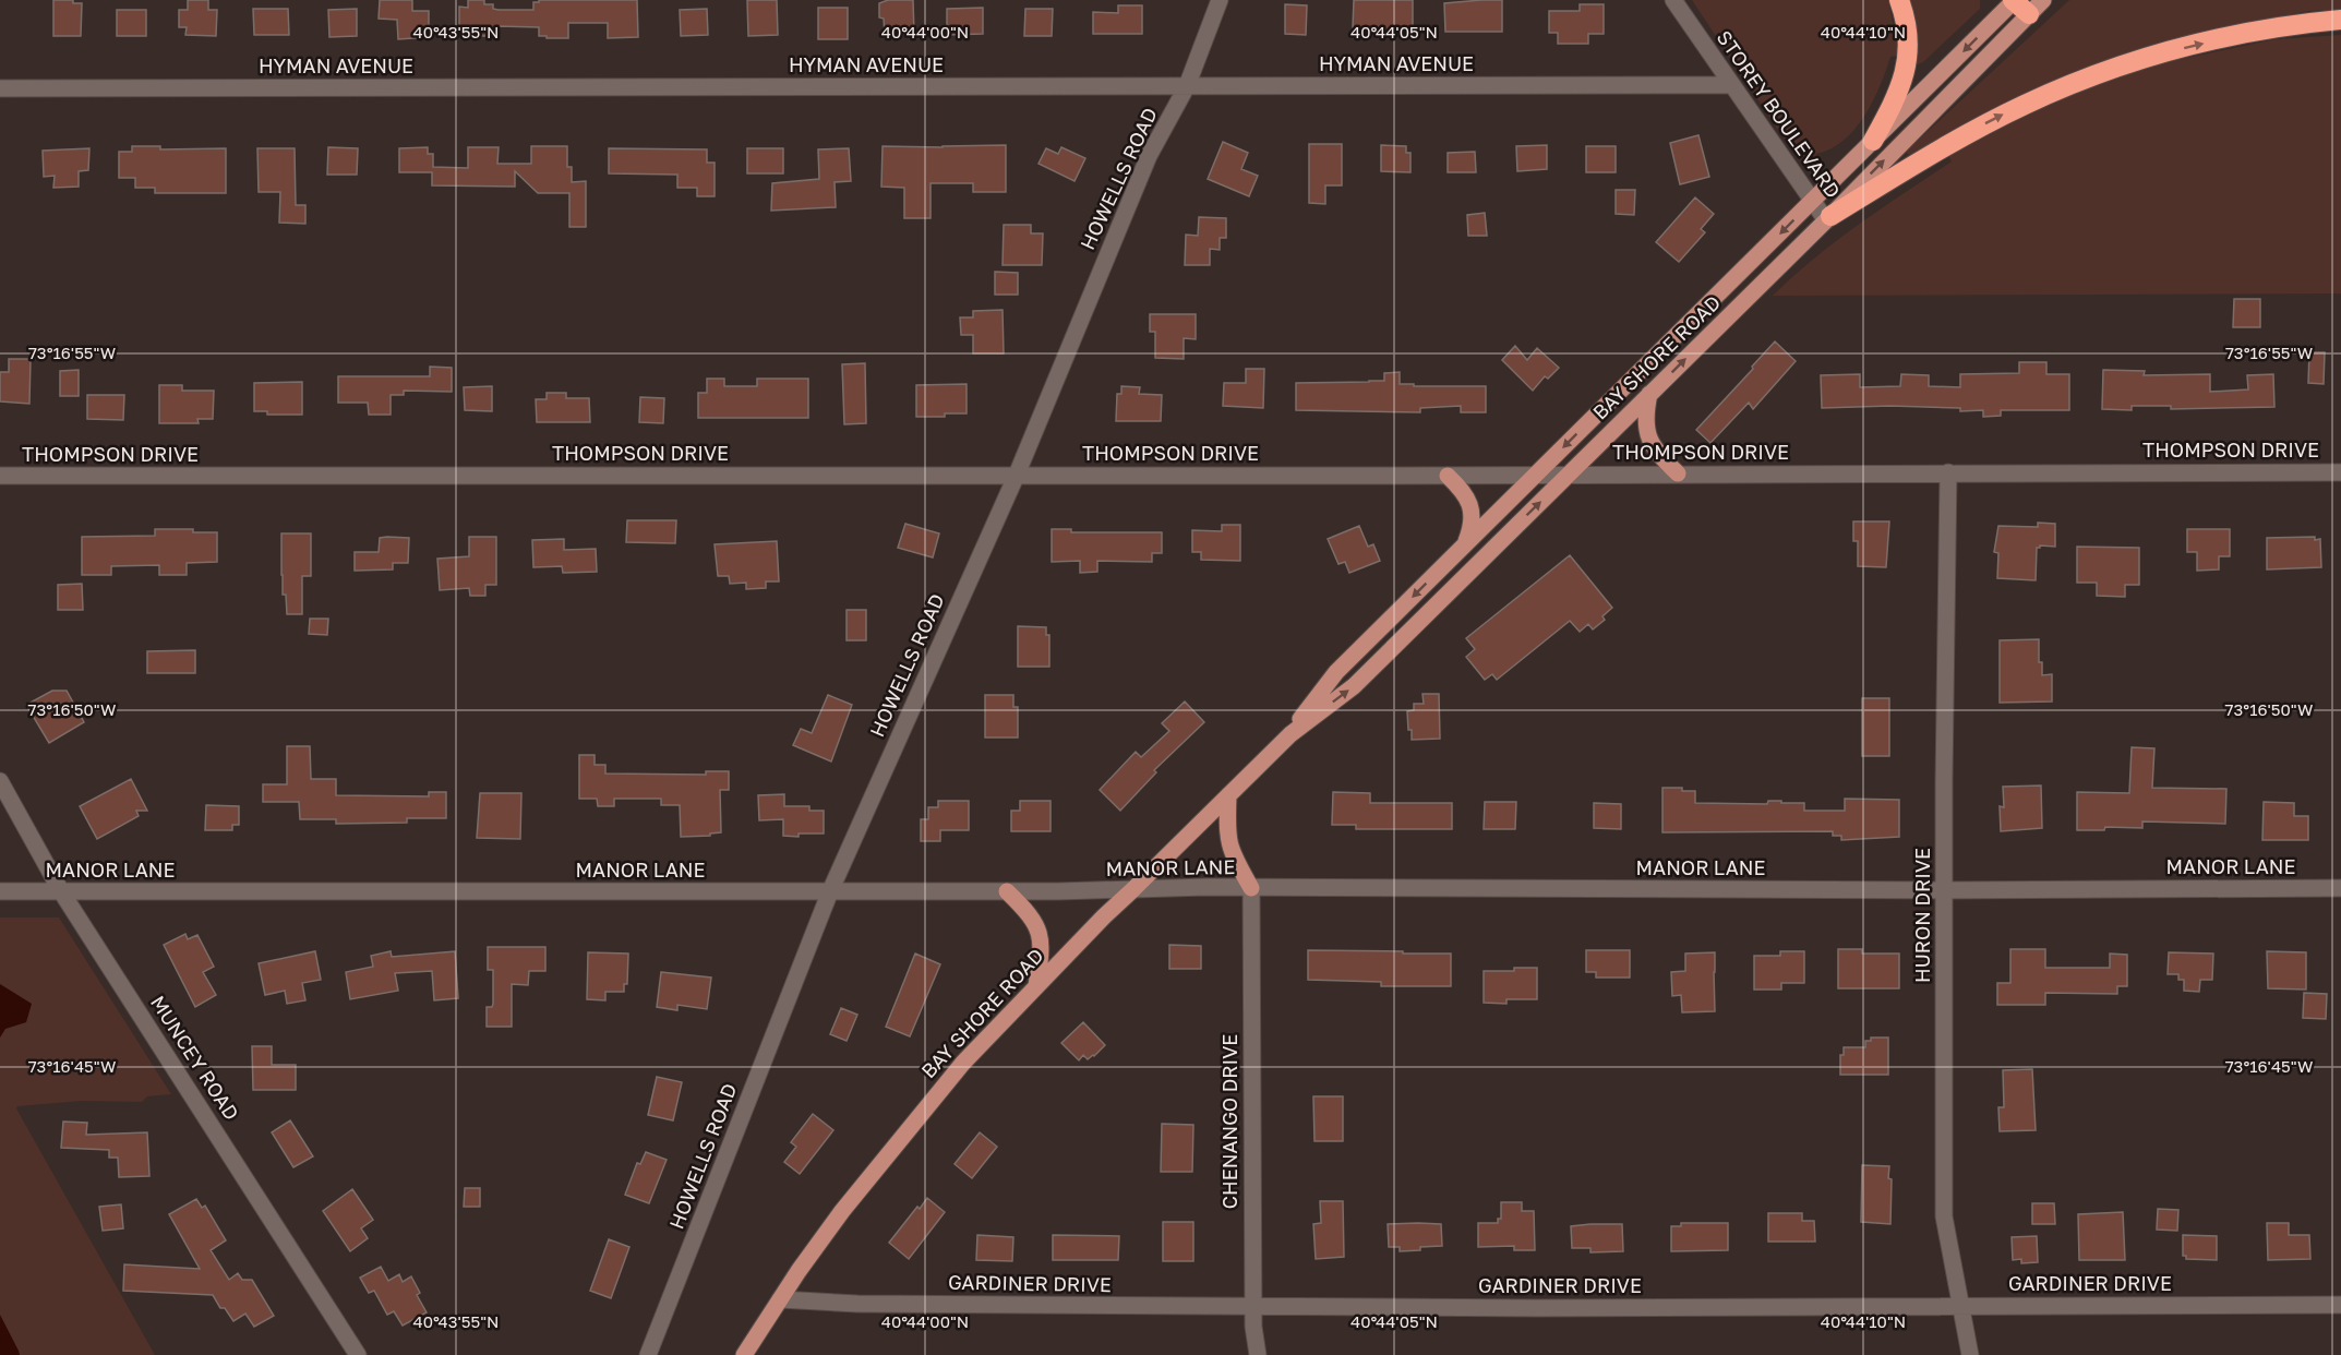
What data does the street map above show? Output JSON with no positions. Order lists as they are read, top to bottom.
{
  "streets": {
    "main road": ["BAY SHORE ROAD"],
    "street": [
      "HYMAN AVENUE",
      "STOREY BOULEVARD",
      "HOWELLS ROAD",
      "THOMPSON DRIVE",
      "MANOR LANE",
      "HURON DRIVE",
      "MUNCEY ROAD",
      "CHENANGO DRIVE",
      "GARDINER DRIVE"
    ]
  },
  "crossings": [
    ["HYMAN AVENUE", "STOREY BOULEVARD"],
    ["HYMAN AVENUE", "HOWELLS ROAD"],
    ["STOREY BOULEVARD", "BAY SHORE ROAD"],
    ["HOWELLS ROAD", "THOMPSON DRIVE"],
    ["HOWELLS ROAD", "MANOR LANE"],
    ["BAY SHORE ROAD", "THOMPSON DRIVE"],
    ["BAY SHORE ROAD", "MANOR LANE"],
    ["BAY SHORE ROAD", "GARDINER DRIVE"],
    ["THOMPSON DRIVE", "HURON DRIVE"],
    ["MANOR LANE", "HURON DRIVE"],
    ["MANOR LANE", "MUNCEY ROAD"],
    ["MANOR LANE", "CHENANGO DRIVE"],
    ["HURON DRIVE", "GARDINER DRIVE"],
    ["CHENANGO DRIVE", "GARDINER DRIVE"]
  ],
  "coordinates": [
    "40°43'55\"N",
    "40°44'00\"N",
    "40°44'05\"N",
    "40°44'10\"N",
    "73°16'55\"W",
    "73°16'50\"W",
    "73°16'45\"W"
  ]
}
